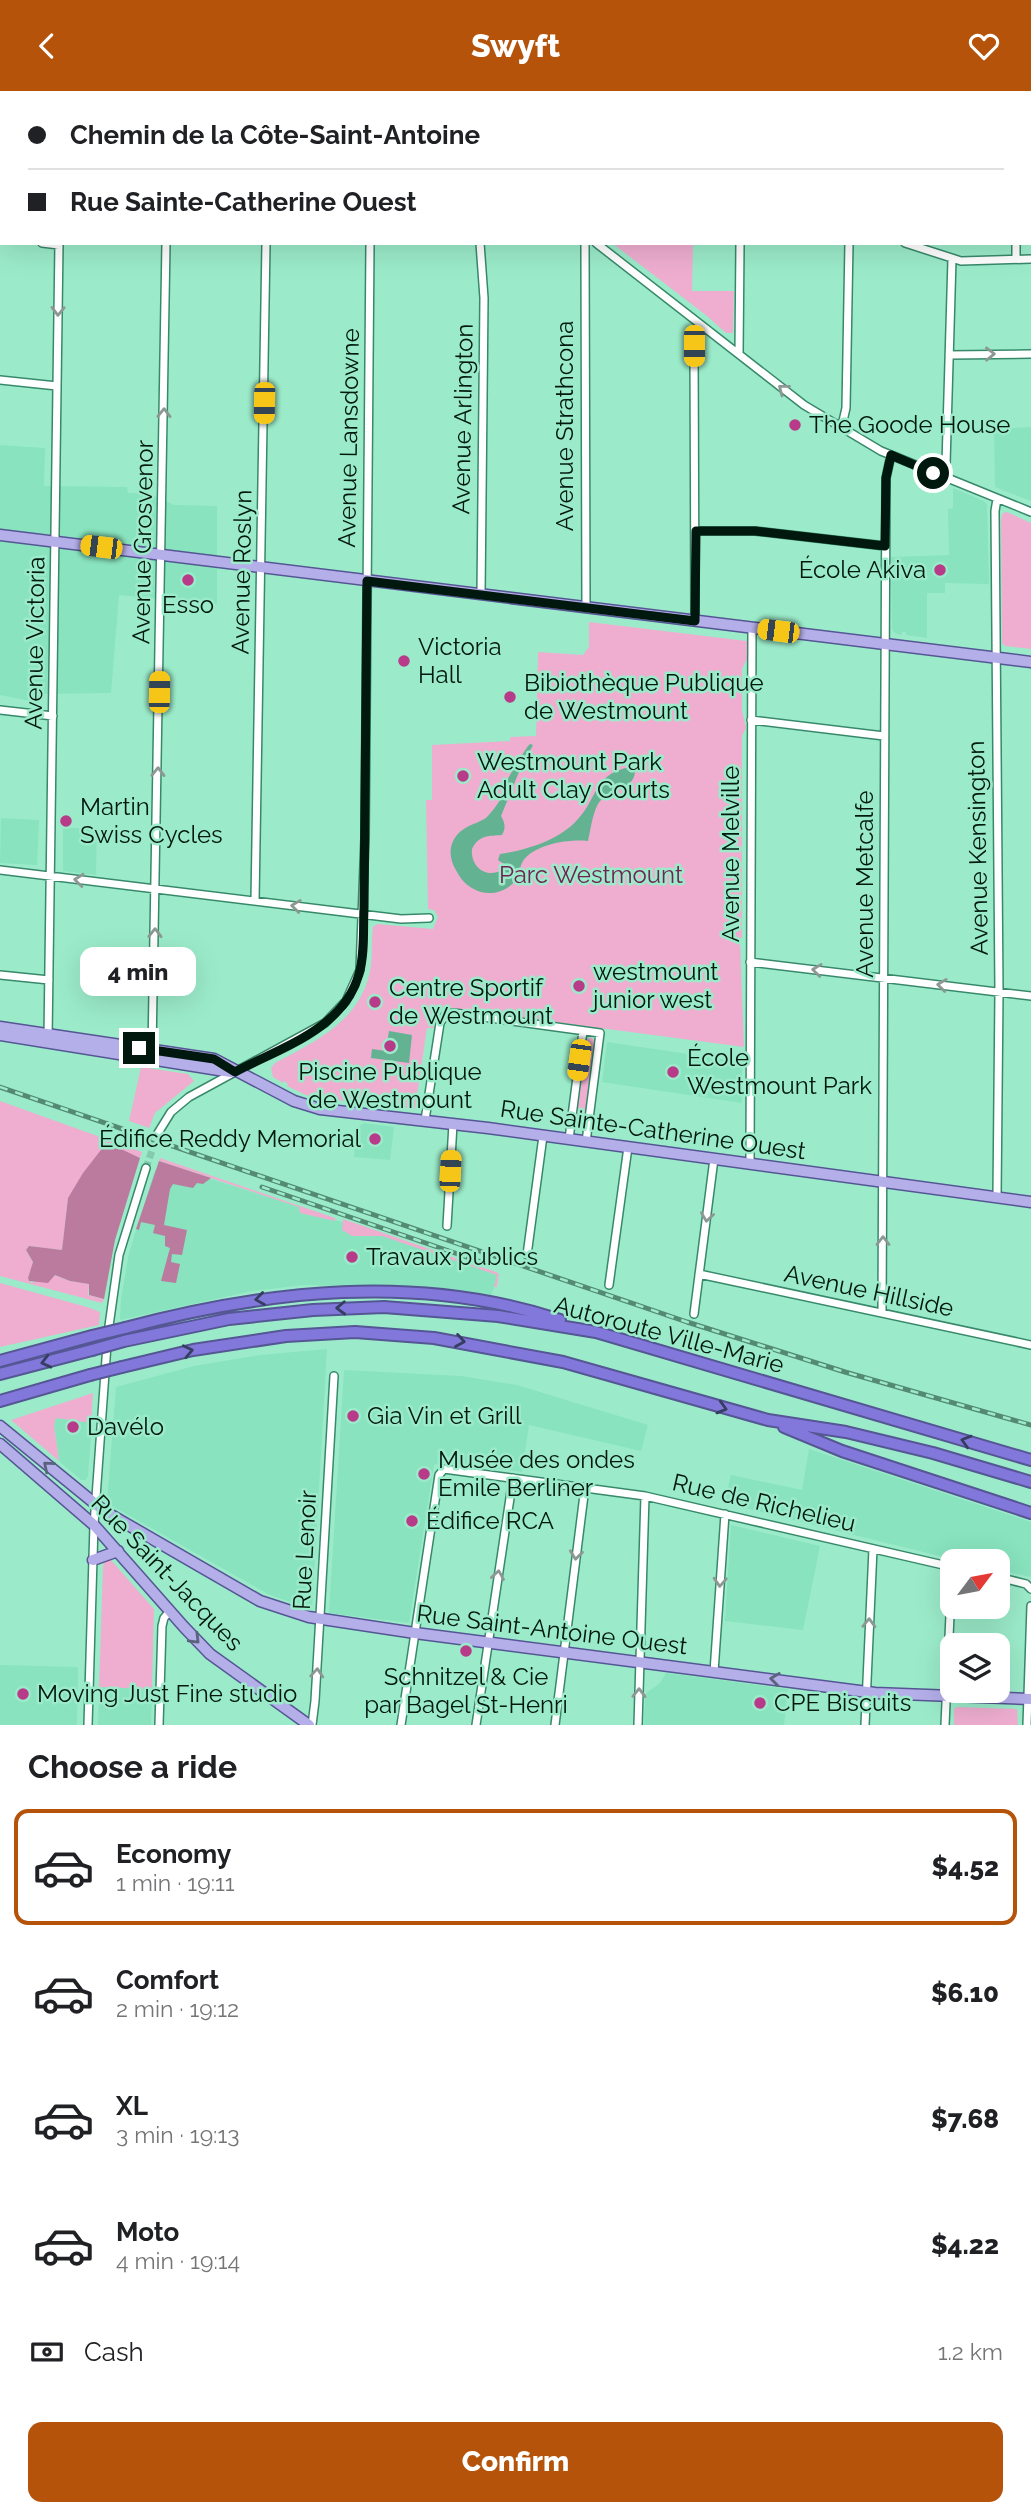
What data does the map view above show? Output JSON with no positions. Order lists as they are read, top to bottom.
{
  "streets": {
    "highway": ["Autoroute Ville-Marie"],
    "main road": ["Rue Sainte-Catherine Ouest", "Rue Saint-Jacques", "Rue Saint-Antoine Ouest"],
    "street": [
      "Avenue Arlington",
      "Avenue Strathcona",
      "Avenue Lansdowne",
      "Avenue Grosvenor",
      "Avenue Roslyn",
      "Avenue Victoria",
      "Avenue Kensington",
      "Avenue Melville",
      "Avenue Metcalfe",
      "Avenue Hillside",
      "Rue de Richelieu",
      "Rue Lenoir"
    ]
  },
  "crossings": [
    ["Avenue Lansdowne", "Rue Sainte-Catherine Ouest"],
    ["Avenue Grosvenor", "Rue Sainte-Catherine Ouest"],
    ["Avenue Victoria", "Rue Sainte-Catherine Ouest"],
    ["Avenue Kensington", "Rue Sainte-Catherine Ouest"],
    ["Avenue Melville", "Rue Sainte-Catherine Ouest"],
    ["Avenue Metcalfe", "Rue Sainte-Catherine Ouest"],
    ["Avenue Metcalfe", "Avenue Hillside"],
    ["Rue de Richelieu", "Rue Saint-Antoine Ouest"],
    ["Rue Lenoir", "Rue Saint-Jacques"],
    ["Rue Lenoir", "Rue Saint-Antoine Ouest"],
    ["Rue Saint-Jacques", "Rue Saint-Antoine Ouest"]
  ],
  "one_way": ["Avenue Grosvenor"],
  "parks": ["Parc Westmount"],
  "places": [
    "The Goode House",
    "École Akiva",
    "Esso",
    "Victoria Hall",
    "Bibiothèque Publique de Westmount",
    "Westmount Park Adult Clay Courts",
    "Martin Swiss Cycles",
    "westmount junior west",
    "Centre Sportif de Westmount",
    "Piscine Publique de Westmount",
    "École Westmount Park",
    "Édifice Reddy Memorial",
    "Travaux publics",
    "Gia Vin et Grill",
    "Davélo",
    "Musée des ondes Emile Berliner",
    "Édifice RCA",
    "Schnitzel & Cie par Bagel St-Henri",
    "Moving Just Fine studio",
    "CPE Biscuits"
  ],
  "north": "top right",
  "page": {
    "header": "Swyft",
    "banner": ["Chemin de la Côte-Saint-Antoine", "Rue Sainte-Catherine Ouest"],
    "bubble": "4 min",
    "heading": "Choose a ride",
    "list": [
      {
        "name": "Economy",
        "note": "1 min · 19:11",
        "value": "$4.52"
      },
      {
        "name": "Comfort",
        "note": "2 min · 19:12",
        "value": "$6.10"
      },
      {
        "name": "XL",
        "note": "3 min · 19:13",
        "value": "$7.68"
      },
      {
        "name": "Moto",
        "note": "4 min · 19:14",
        "value": "$4.22"
      }
    ],
    "pay": ["Cash", "1.2 km"],
    "buttons": "Confirm"
  }
}
